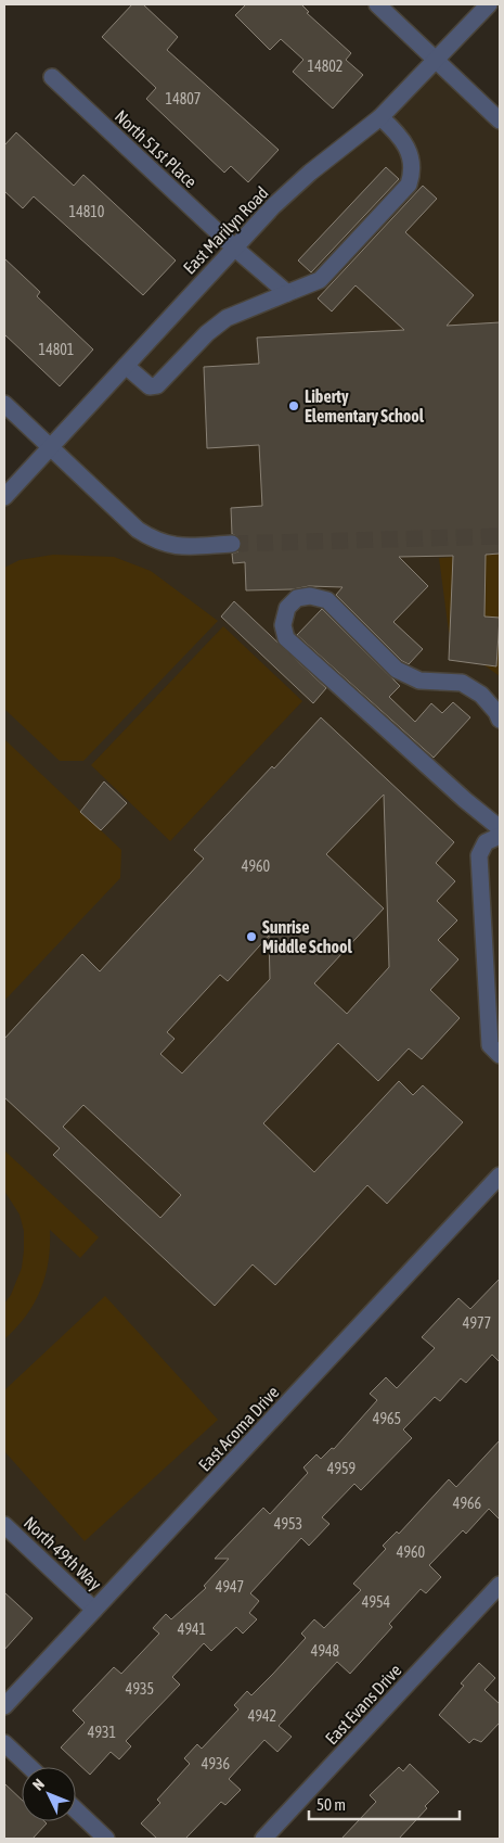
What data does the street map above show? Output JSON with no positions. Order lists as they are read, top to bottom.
{
  "streets": {
    "street": [
      "North 51st Place",
      "East Marilyn Road",
      "East Acoma Drive",
      "North 49th Way",
      "East Evans Drive"
    ]
  },
  "crossings": [
    ["North 51st Place", "East Marilyn Road"],
    ["East Acoma Drive", "North 49th Way"]
  ],
  "places": ["Liberty Elementary School", "Sunrise Middle School"],
  "house_numbers": [
    "14802",
    "14807",
    "14810",
    "14801",
    "4960",
    "4977",
    "4965",
    "4959",
    "4966",
    "4953",
    "4960",
    "4947",
    "4954",
    "4941",
    "4948",
    "4935",
    "4942",
    "4931",
    "4936"
  ],
  "scale_bar": "50 m",
  "north": "top left"
}
